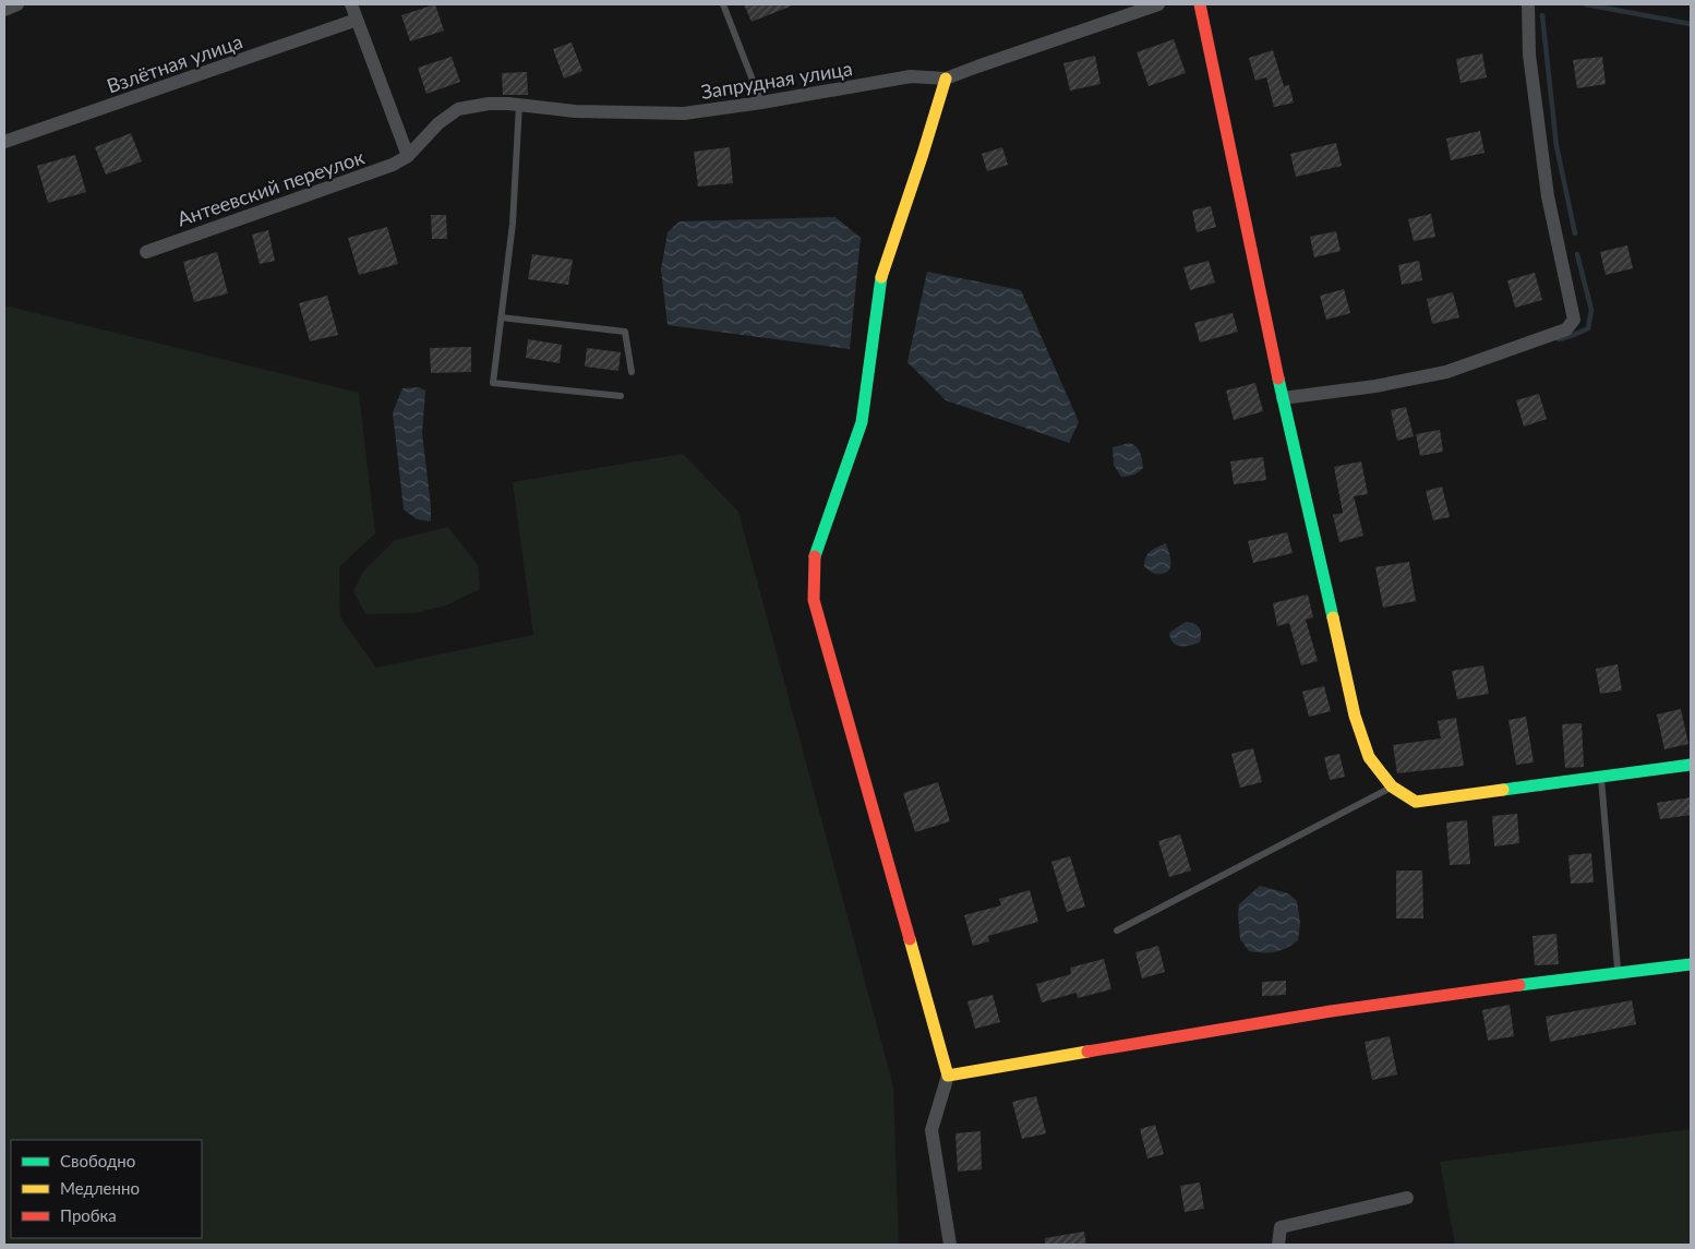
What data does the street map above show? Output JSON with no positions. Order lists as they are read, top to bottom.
{
  "streets": {
    "street": ["Взлётная улица", "Запрудная улица", "Антеевский переулок"]
  },
  "crossings": [
    ["Запрудная улица", "Антеевский переулок"]
  ],
  "legend": ["Свободно", "Медленно", "Пробка"]
}
